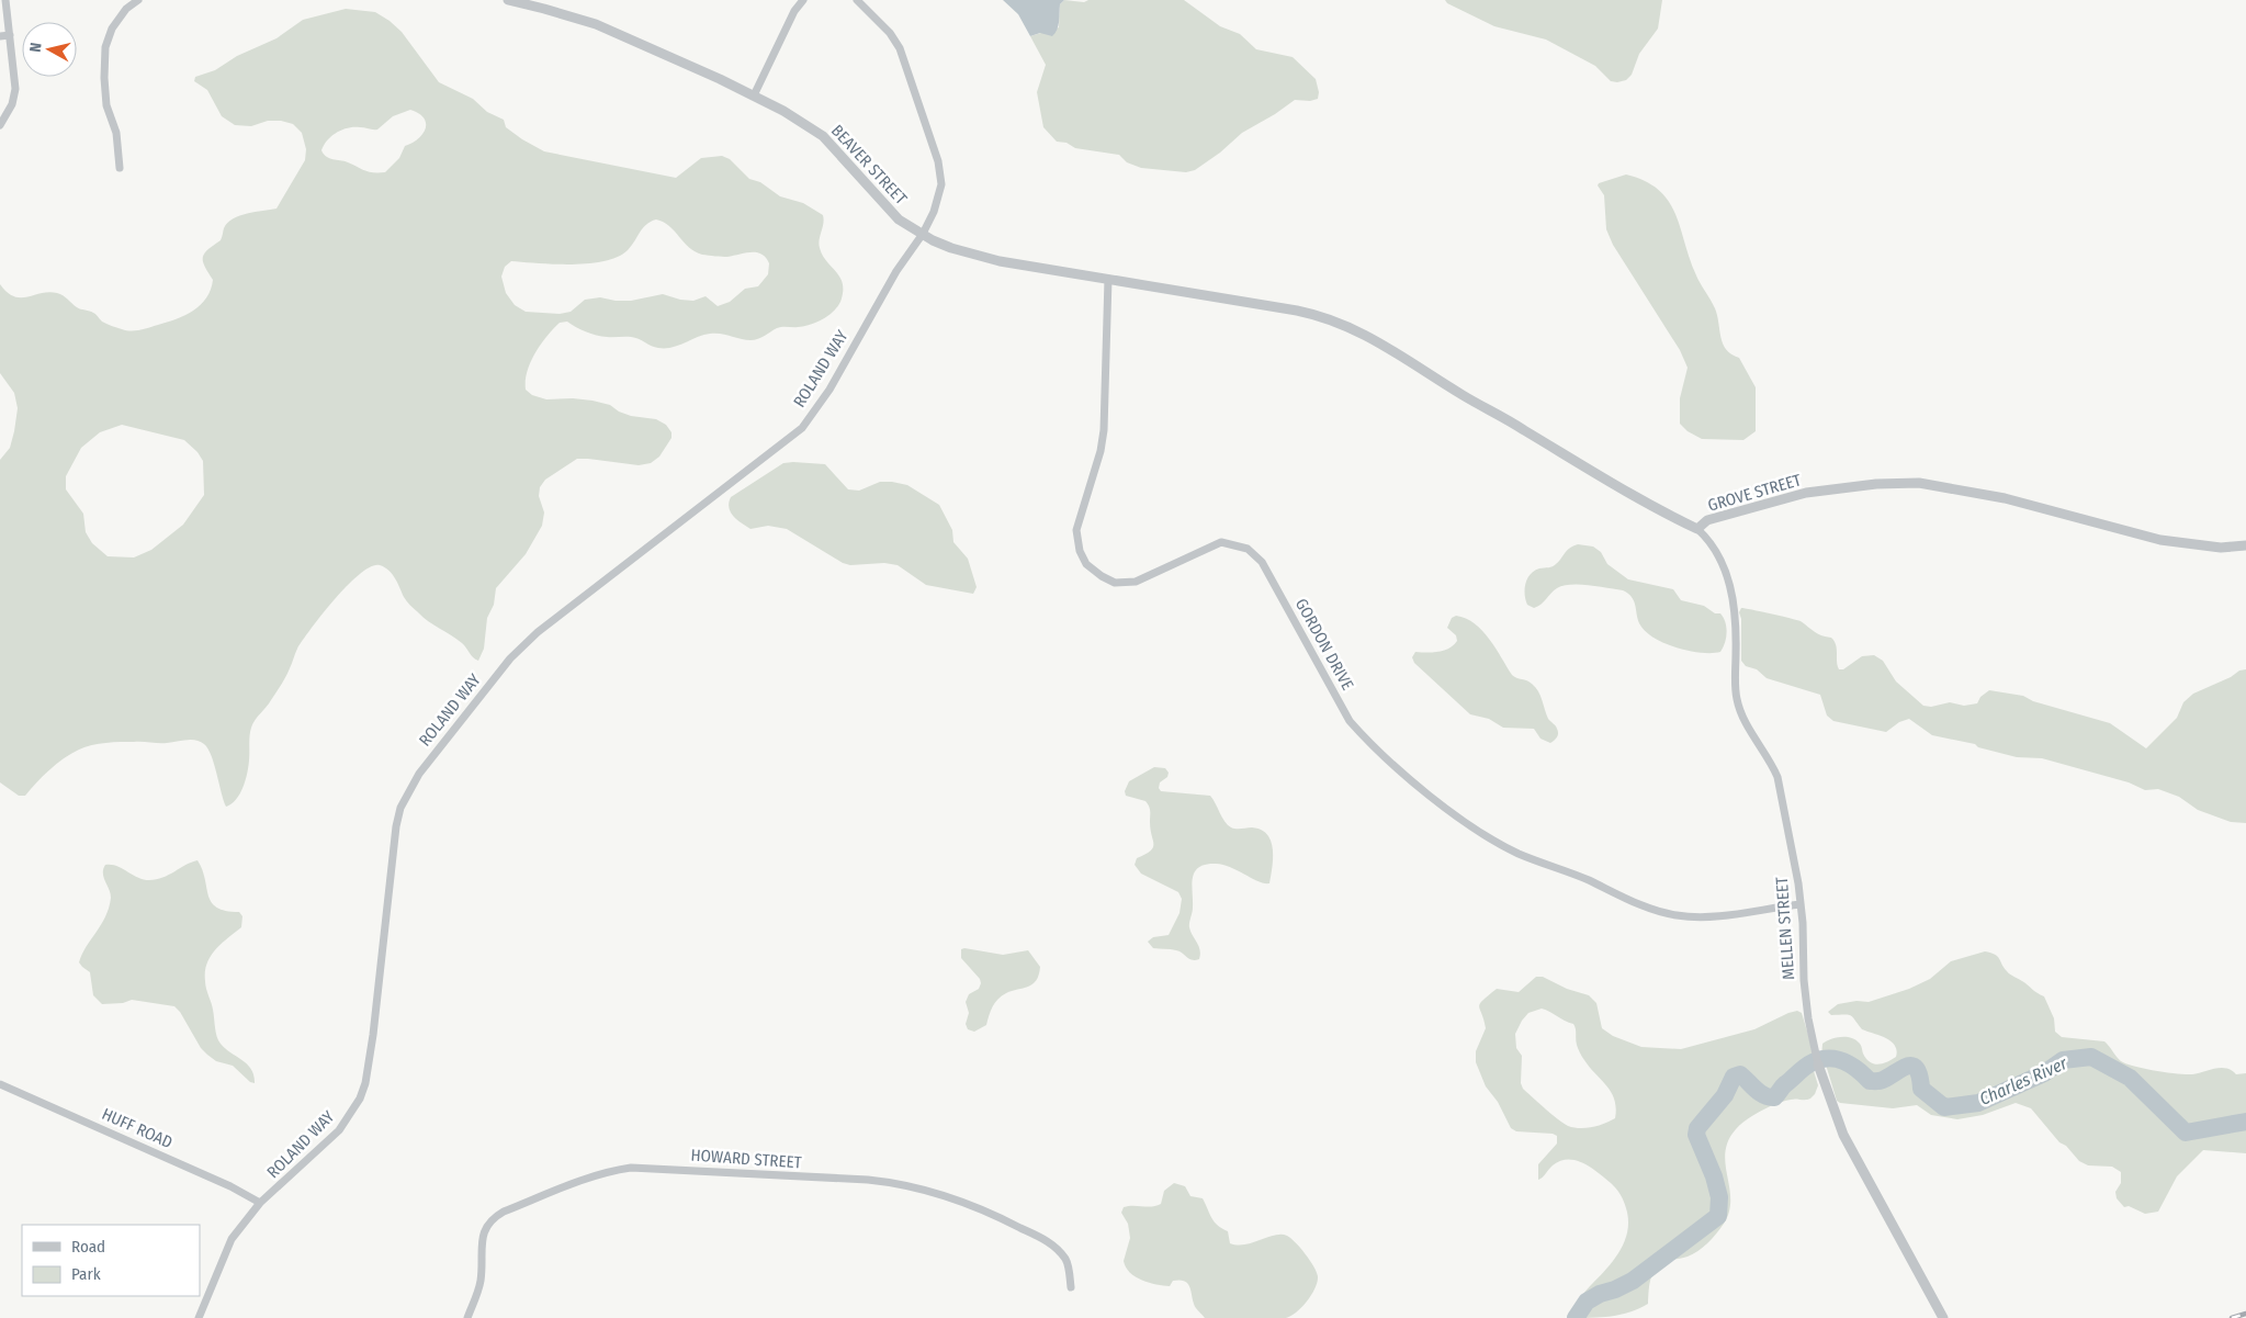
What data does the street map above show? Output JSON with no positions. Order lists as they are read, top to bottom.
{
  "streets": {
    "street": [
      "BEAVER STREET",
      "ROLAND WAY",
      "GROVE STREET",
      "GORDON DRIVE",
      "MELLEN STREET",
      "HUFF ROAD",
      "HOWARD STREET"
    ]
  },
  "crossings": [
    ["BEAVER STREET", "ROLAND WAY"],
    ["BEAVER STREET", "GROVE STREET"],
    ["BEAVER STREET", "GORDON DRIVE"],
    ["ROLAND WAY", "HUFF ROAD"],
    ["GROVE STREET", "MELLEN STREET"],
    ["GORDON DRIVE", "MELLEN STREET"]
  ],
  "water": ["Charles River"],
  "legend": ["Road", "Park"],
  "north": "left"
}
